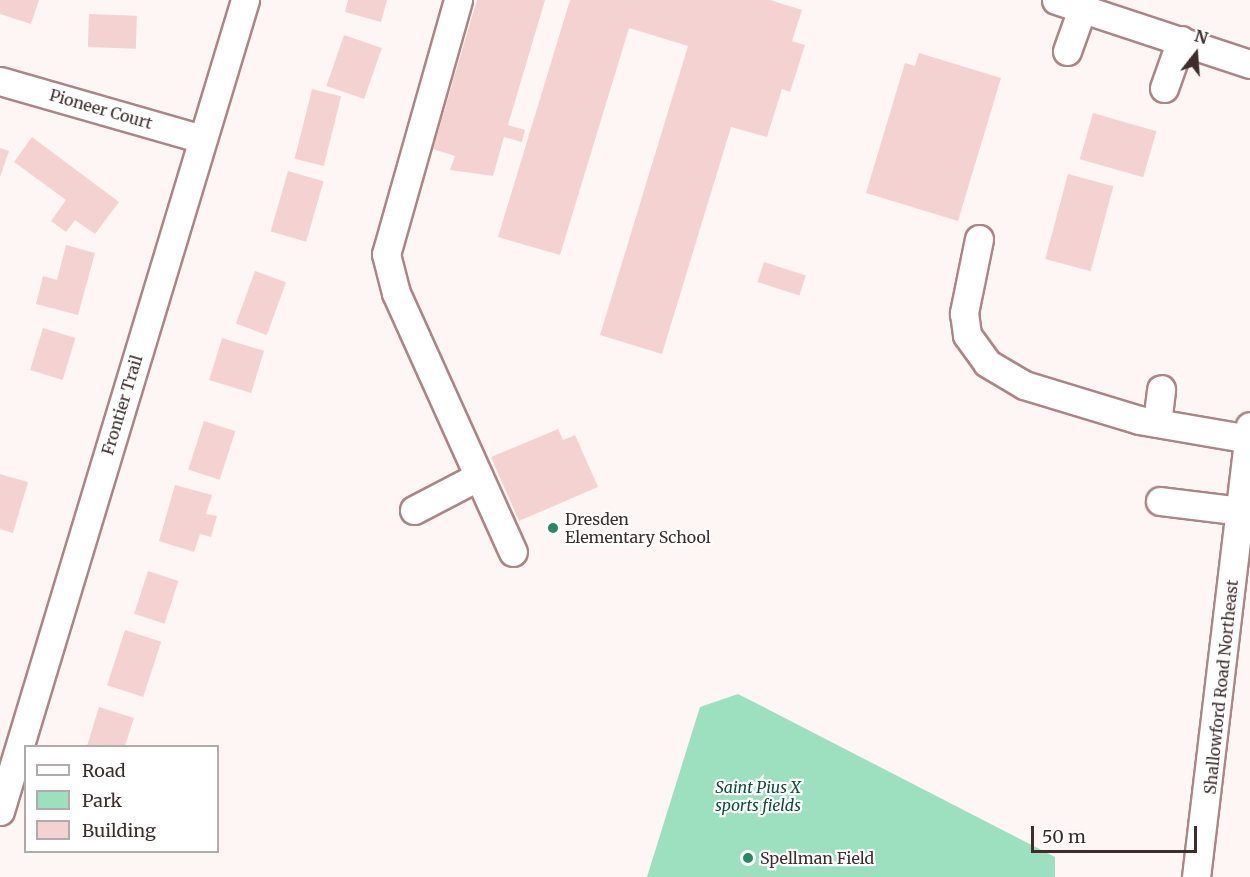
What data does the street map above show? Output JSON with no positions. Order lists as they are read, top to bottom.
{
  "streets": {
    "street": ["Pioneer Court", "Frontier Trail", "Shallowford Road Northeast"]
  },
  "crossings": [
    ["Pioneer Court", "Frontier Trail"]
  ],
  "parks": ["Saint Pius X sports fields"],
  "places": ["Dresden Elementary School", "Spellman Field"],
  "legend": ["Road", "Park", "Building"],
  "scale_bar": "50 m",
  "north": "top"
}
